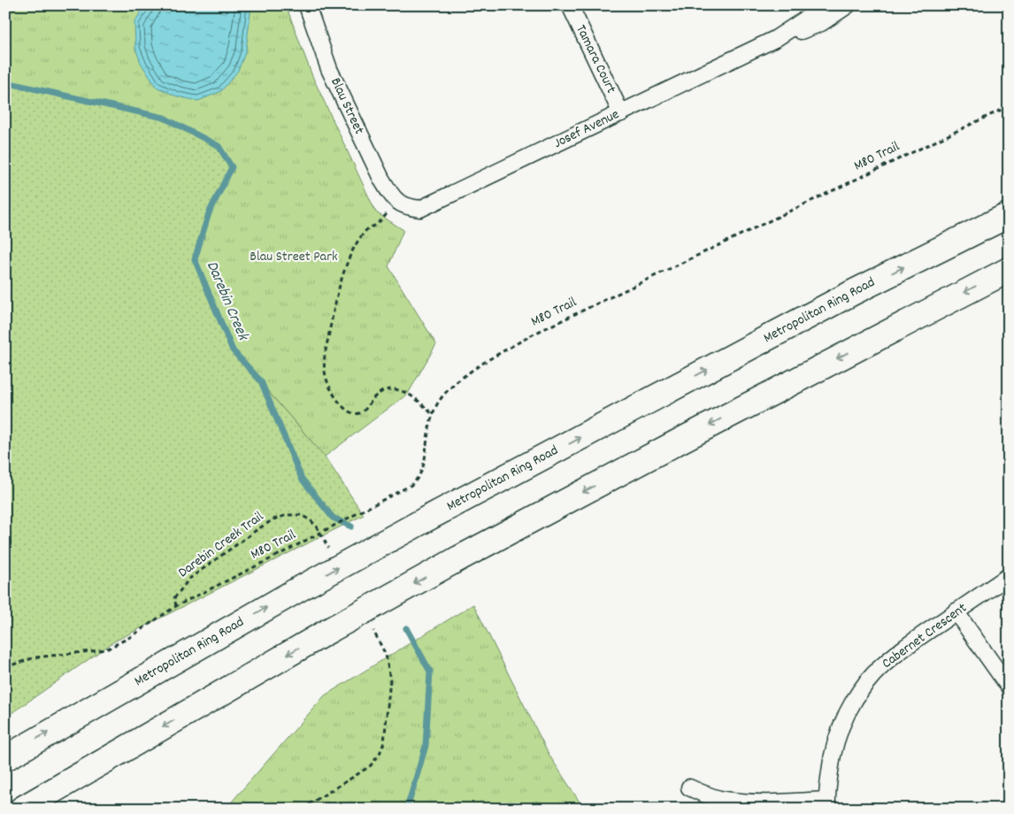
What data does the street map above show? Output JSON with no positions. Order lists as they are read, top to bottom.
{
  "streets": {
    "highway": ["Metropolitan Ring Road"],
    "street": [
      "Tamara Court",
      "Blau Street",
      "Josef Avenue",
      "Cabernet Crescent"
    ],
    "path": ["M80 Trail", "Darebin Creek Trail"]
  },
  "crossings": [
    ["Tamara Court", "Josef Avenue"],
    ["Blau Street", "Josef Avenue"],
    ["M80 Trail", "Darebin Creek Trail"]
  ],
  "water": ["Darebin Creek"],
  "parks": ["Blau Street Park"]
}
